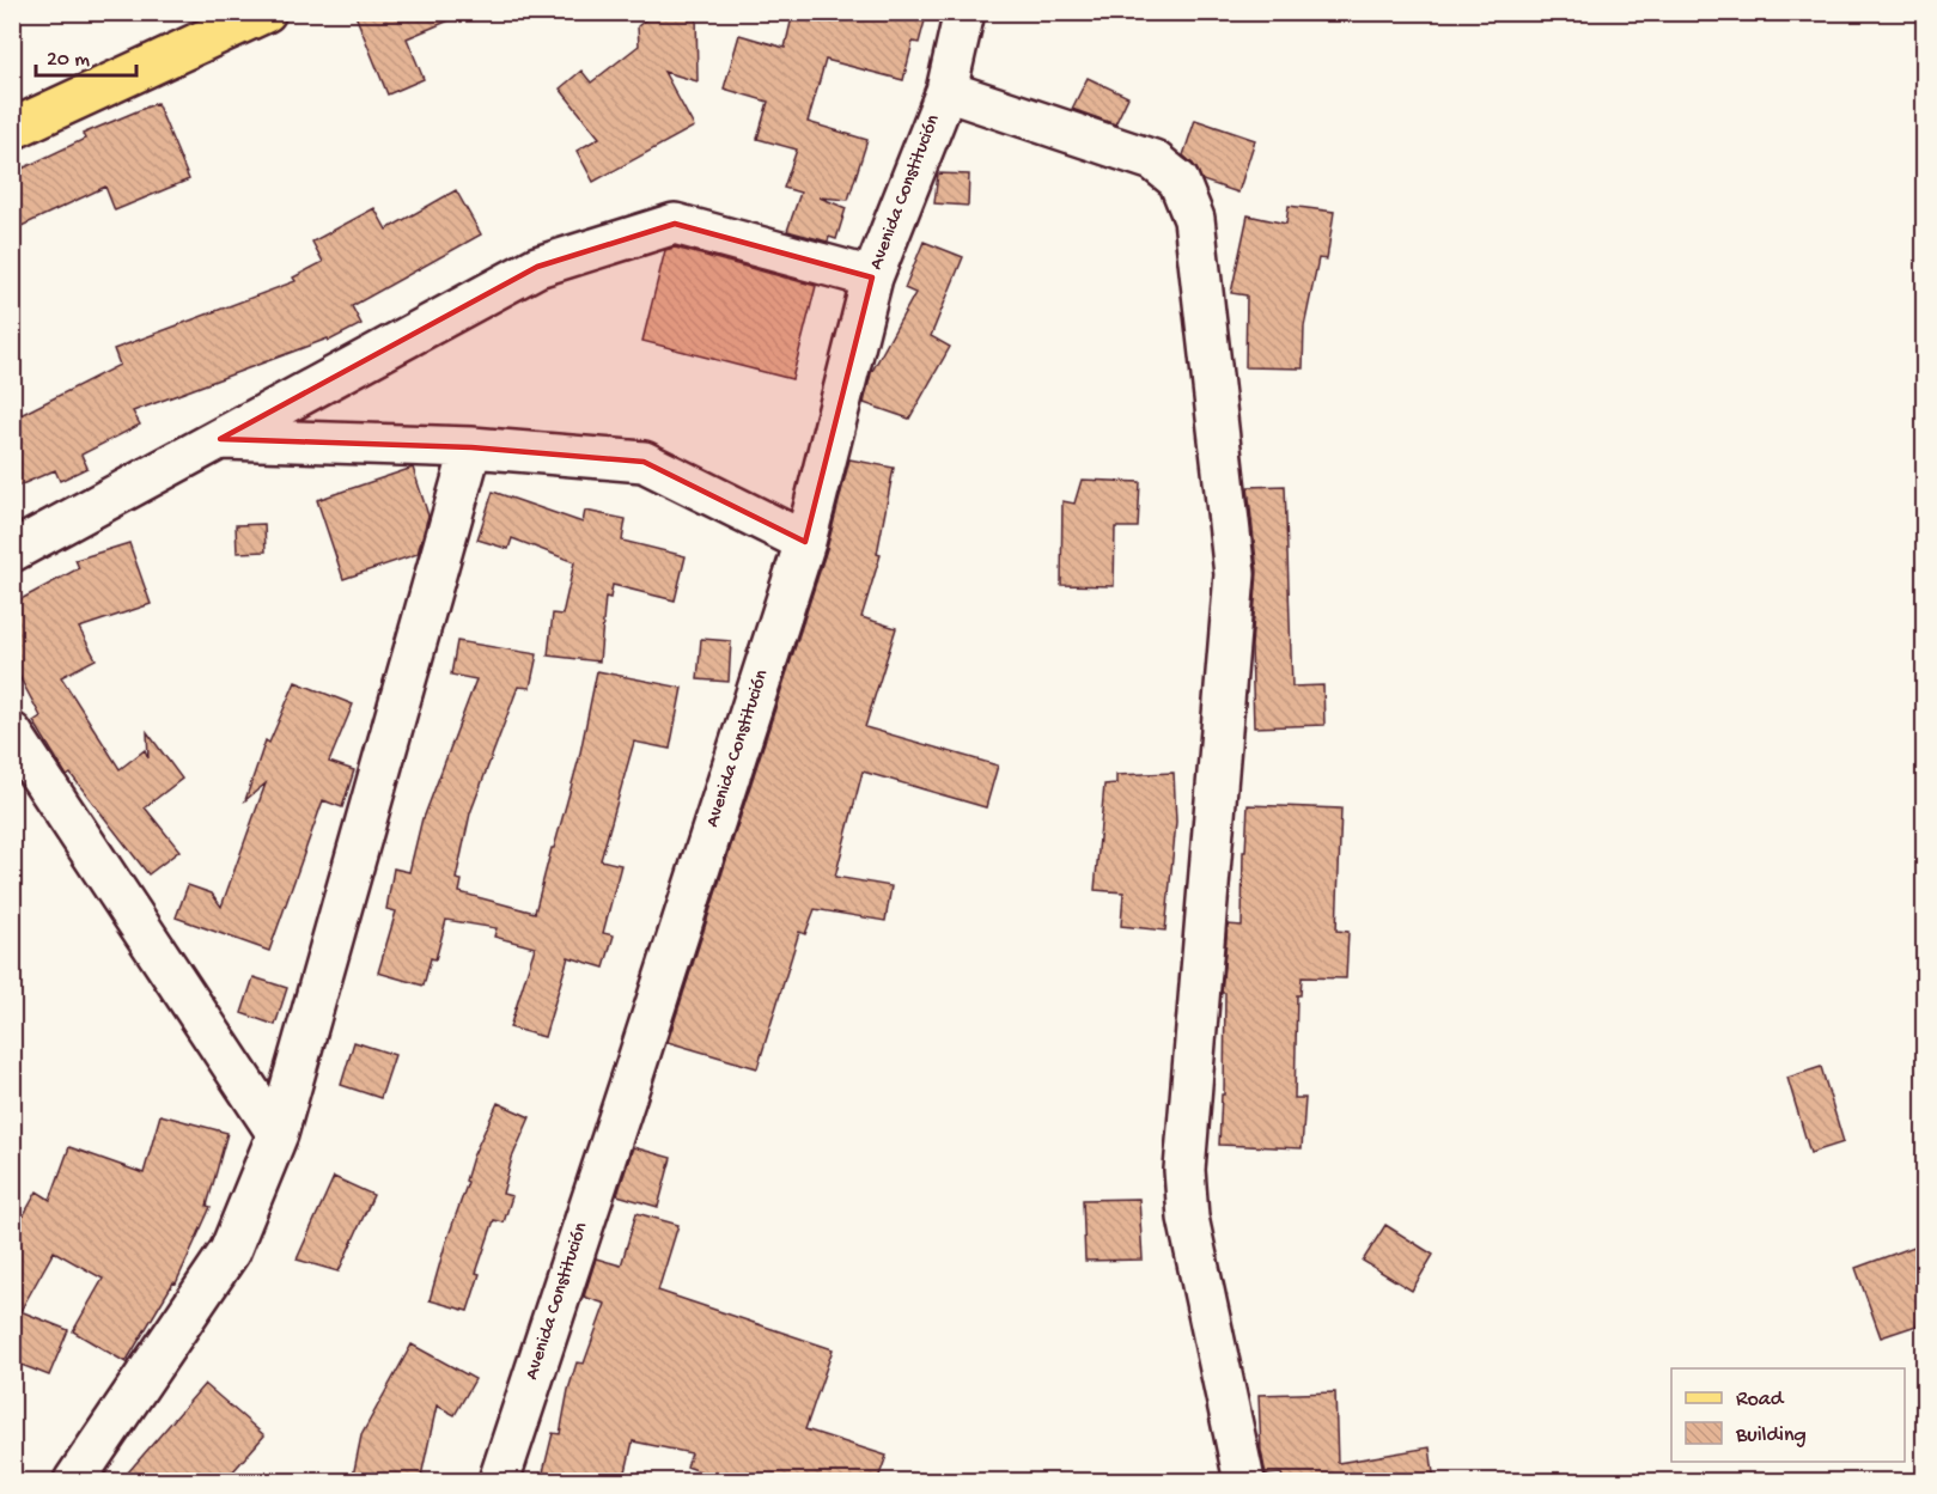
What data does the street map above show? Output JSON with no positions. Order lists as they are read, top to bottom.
{
  "streets": {
    "street": ["Avenida Constitución"]
  },
  "legend": ["Road", "Building"],
  "scale_bar": "20 m"
}
